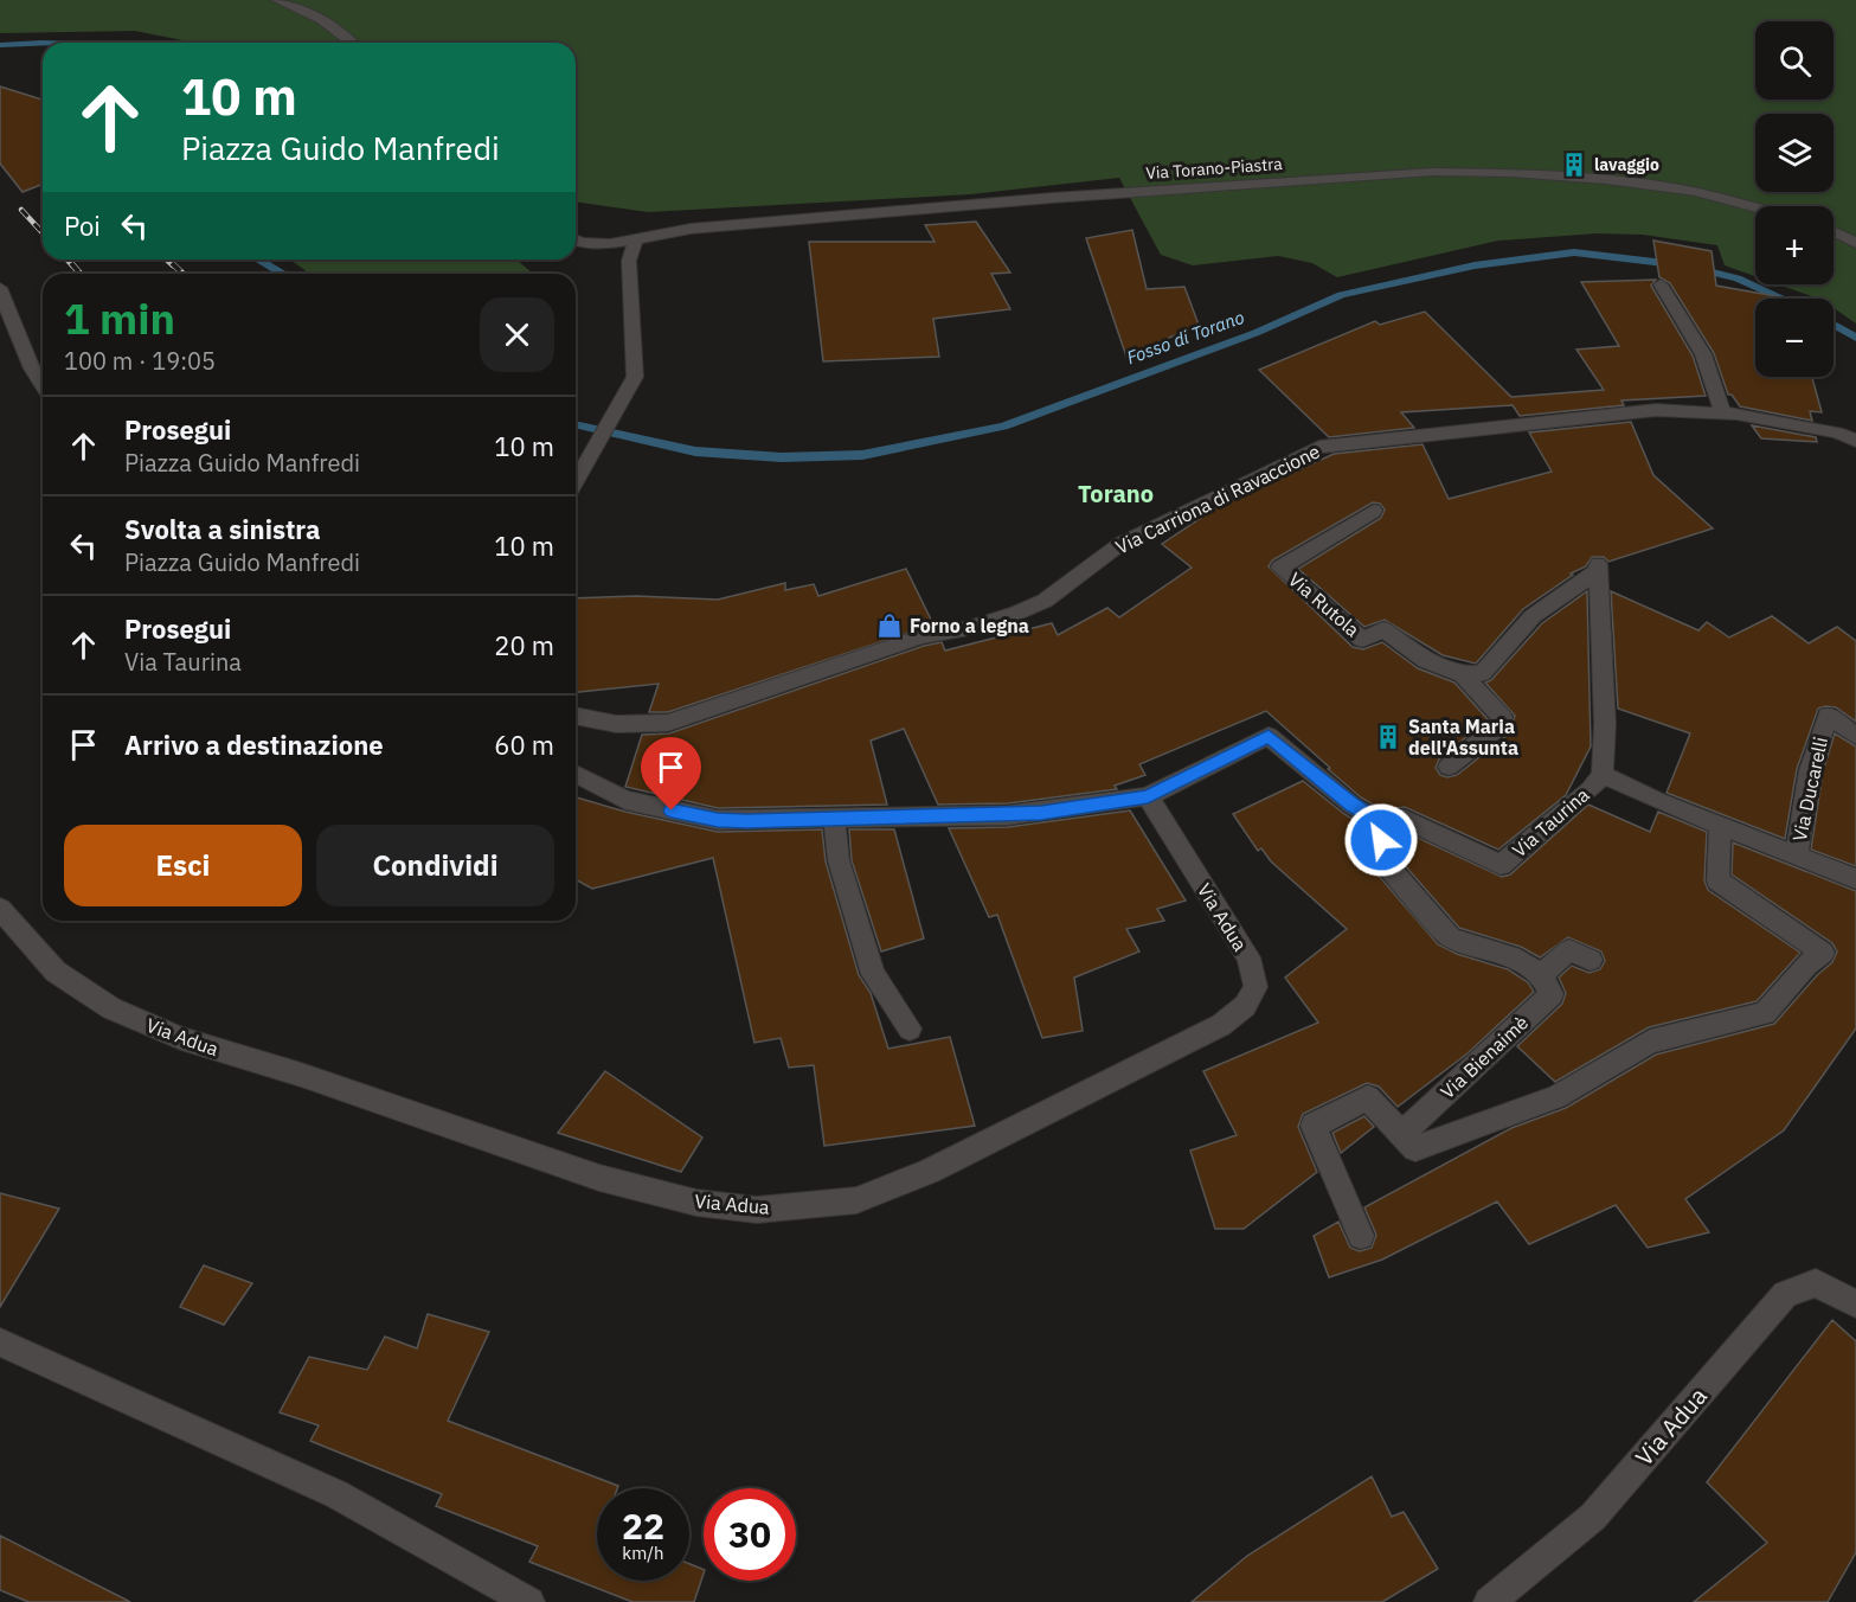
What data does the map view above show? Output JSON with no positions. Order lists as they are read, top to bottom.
{
  "streets": {
    "street": [
      "Via Torano-Piastra",
      "Via Carriona di Ravaccione",
      "Via Rutola",
      "Via Ducarelli",
      "Via Taurina",
      "Via Adua",
      "Via Bienaimè"
    ]
  },
  "crossings": [
    ["Via Rutola", "Via Taurina"],
    ["Via Ducarelli", "Via Taurina"],
    ["Via Taurina", "Via Adua"]
  ],
  "districts": ["Torano"],
  "water": ["Fosso di Torano"],
  "places": {
    "building": ["lavaggio", "Santa Maria dell'Assunta"],
    "shop": ["Forno a legna"]
  },
  "page": {
    "map_buttons": ["+", "−"],
    "turn": ["10 m", "Piazza Guido Manfredi"],
    "then": "Poi",
    "heading": ["1 min", "100 m · 19:05"],
    "list": [
      {
        "name": "Prosegui",
        "note": "Piazza Guido Manfredi",
        "value": "10 m"
      },
      {
        "name": "Svolta a sinistra",
        "note": "Piazza Guido Manfredi",
        "value": "10 m"
      },
      {
        "name": "Prosegui",
        "note": "Via Taurina",
        "value": "20 m"
      },
      {
        "name": "Arrivo a destinazione",
        "value": "60 m"
      }
    ],
    "buttons": ["Esci", "Condividi"],
    "speed": "22 km/h",
    "limit": "30"
  }
}
